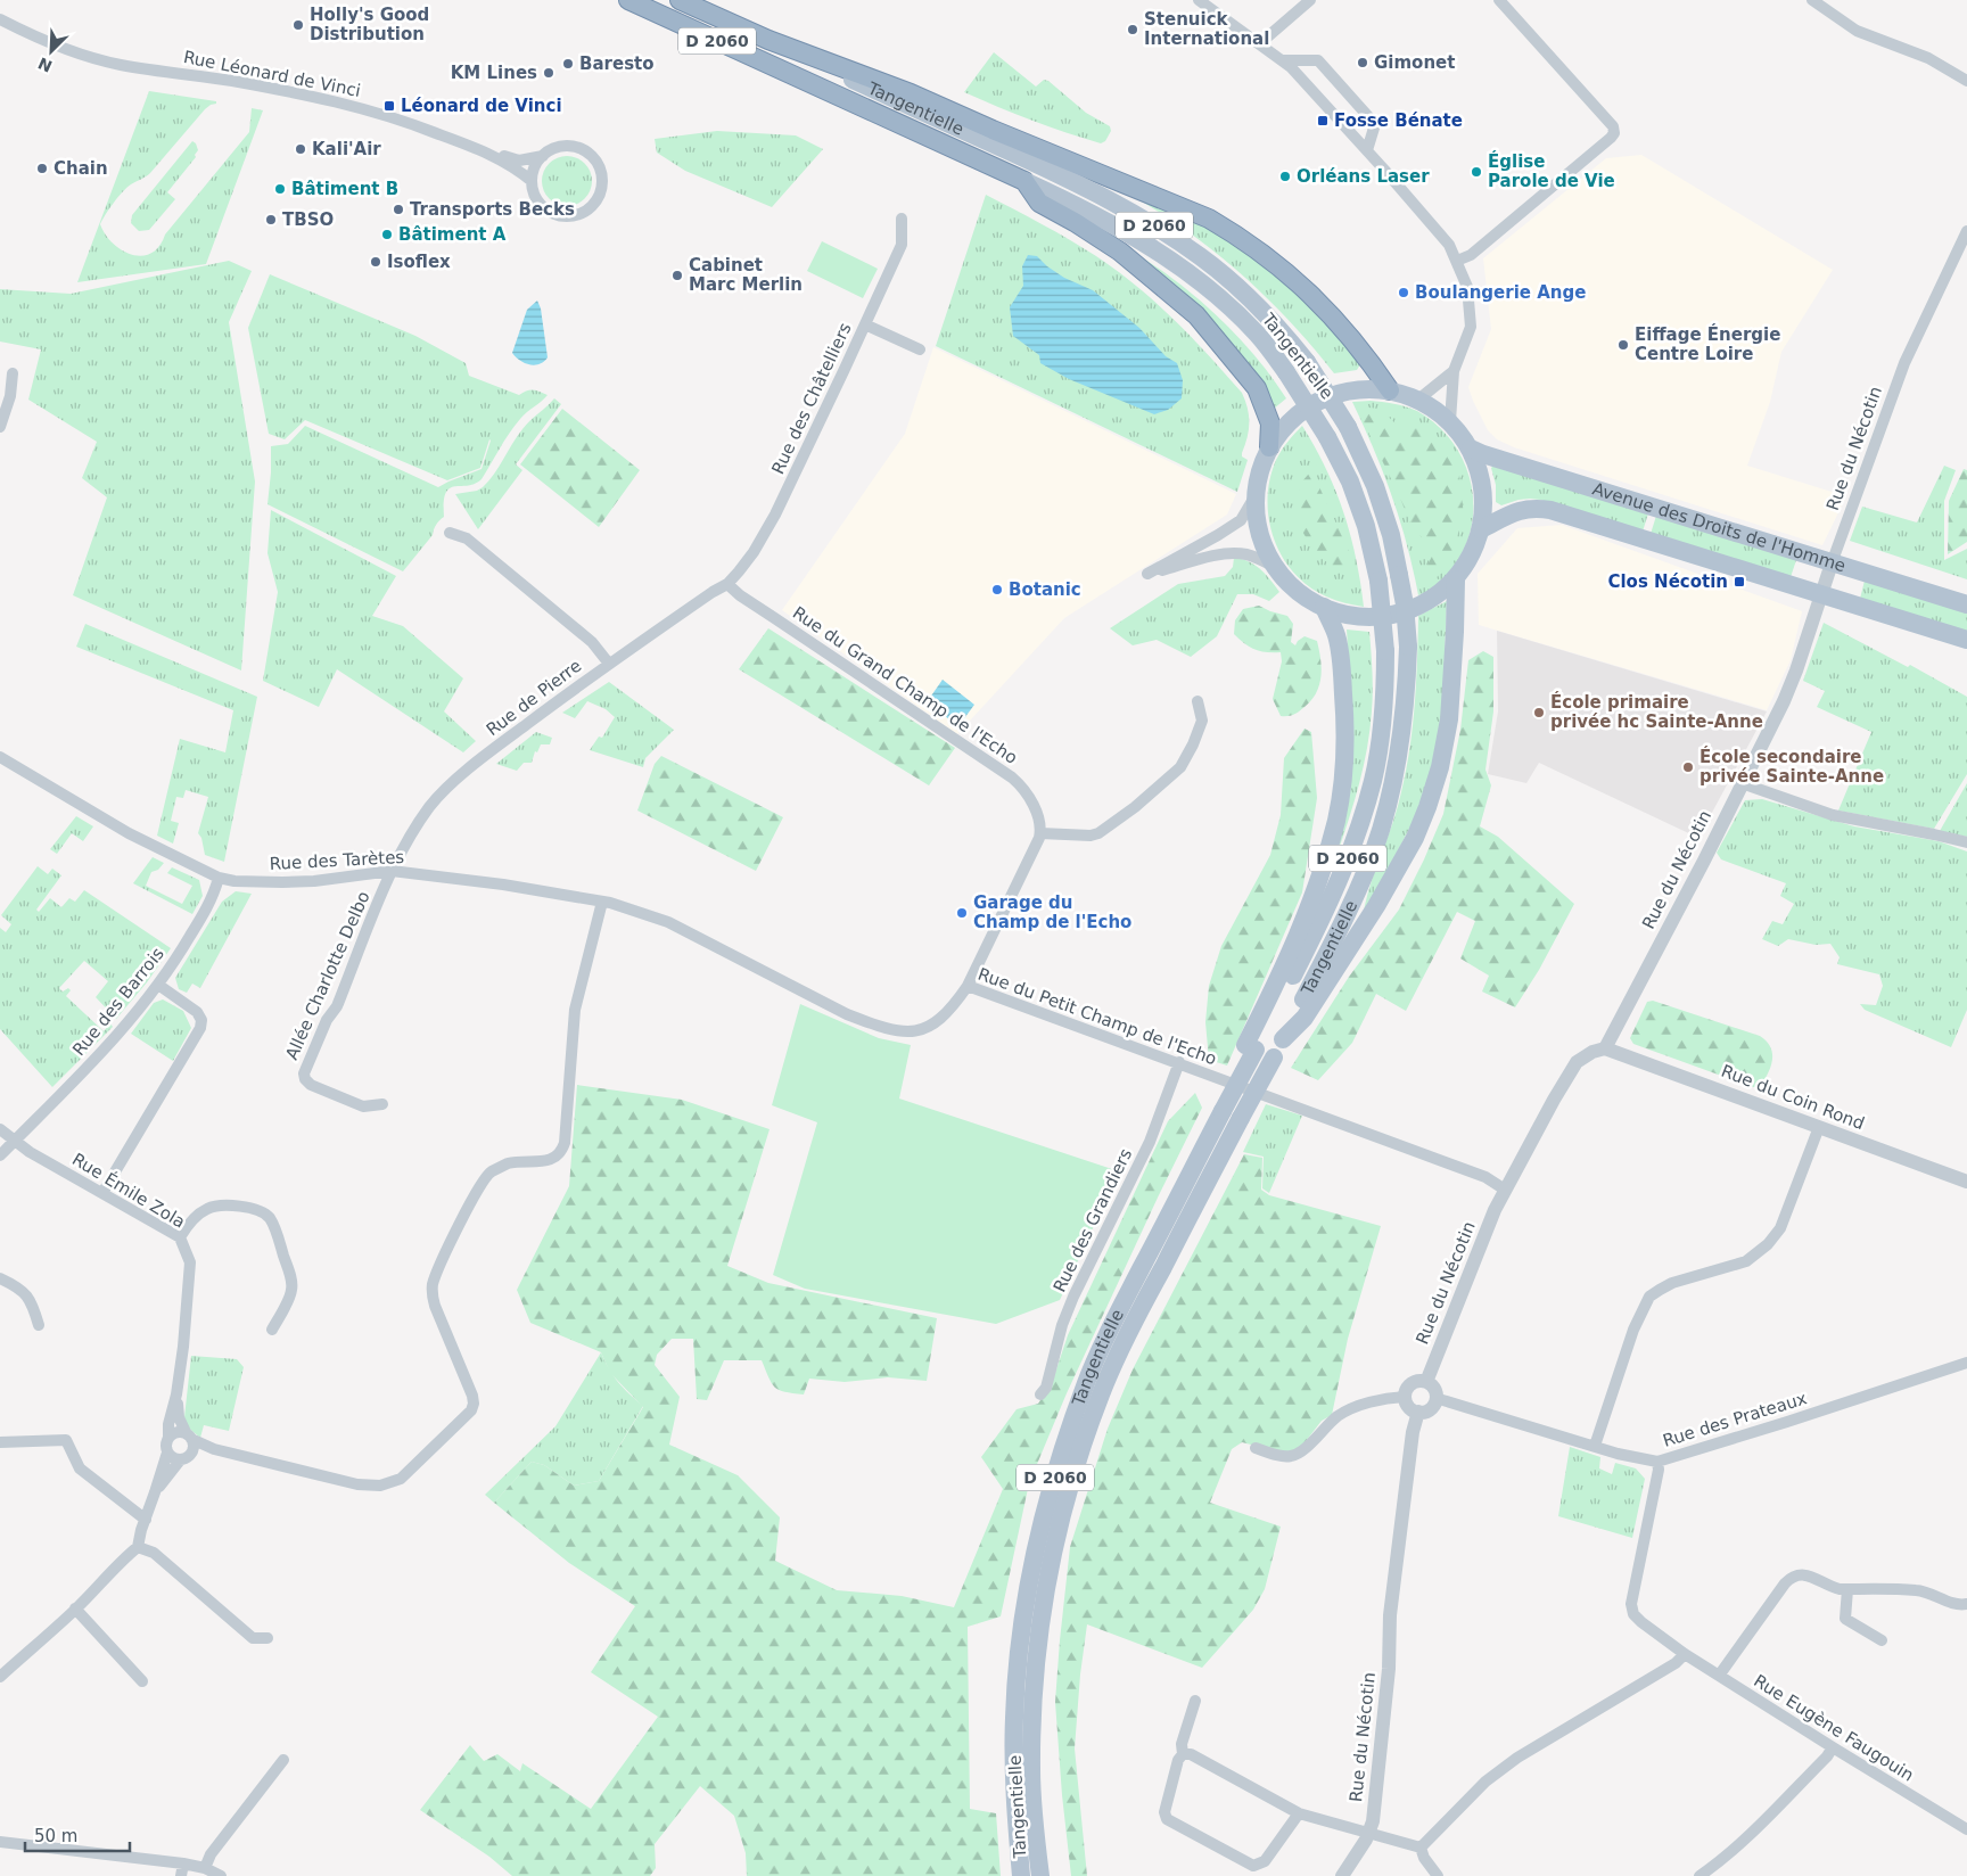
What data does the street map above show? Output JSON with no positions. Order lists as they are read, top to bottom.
{
  "streets": {
    "highway": ["D 2060", "Tangentielle"],
    "main road": ["Avenue des Droits de l'Homme"],
    "street": [
      "Rue Léonard de Vinci",
      "Rue des Châtelliers",
      "Rue du Nécotin",
      "Rue du Grand Champ de l'Echo",
      "Rue de Pierre",
      "Rue des Tarètes",
      "Allée Charlotte Delbo",
      "Rue des Barrois",
      "Rue du Petit Champ de l'Echo",
      "Rue du Coin Rond",
      "Rue Émile Zola",
      "Rue des Grandiers",
      "Rue des Prateaux",
      "Rue Eugène Faugouin"
    ]
  },
  "crossings": [
    ["Rue des Châtelliers", "Rue du Grand Champ de l'Echo"],
    ["Rue des Châtelliers", "Rue de Pierre"],
    ["Rue du Nécotin", "Avenue des Droits de l'Homme"],
    ["Rue du Nécotin", "Rue du Petit Champ de l'Echo"],
    ["Rue du Nécotin", "Rue du Coin Rond"],
    ["Rue du Grand Champ de l'Echo", "Rue de Pierre"],
    ["Rue de Pierre", "Rue des Tarètes"],
    ["Rue de Pierre", "Allée Charlotte Delbo"],
    ["Rue des Tarètes", "Allée Charlotte Delbo"],
    ["Rue des Tarètes", "Rue des Barrois"],
    ["Rue des Tarètes", "Rue du Petit Champ de l'Echo"],
    ["Rue des Barrois", "Rue Émile Zola"],
    ["Rue du Petit Champ de l'Echo", "Rue des Grandiers"],
    ["Rue des Prateaux", "Rue Eugène Faugouin"]
  ],
  "places": {
    "other": [
      "Holly's Good Distribution",
      "Stenuick International",
      "Gimonet",
      "Baresto",
      "KM Lines",
      "Kali'Air",
      "Chain",
      "Église Parole de Vie",
      "Orléans Laser",
      "Bâtiment B",
      "Transports Becks",
      "TBSO",
      "Bâtiment A",
      "Isoflex",
      "Cabinet Marc Merlin",
      "Boulangerie Ange",
      "Eiffage Énergie Centre Loire",
      "Botanic",
      "École primaire privée hc Sainte-Anne",
      "École secondaire privée Sainte-Anne",
      "Garage du Champ de l'Echo"
    ],
    "transit": ["Léonard de Vinci", "Fosse Bénate", "Clos Nécotin"]
  },
  "scale_bar": "50 m",
  "north": "bottom left"
}
